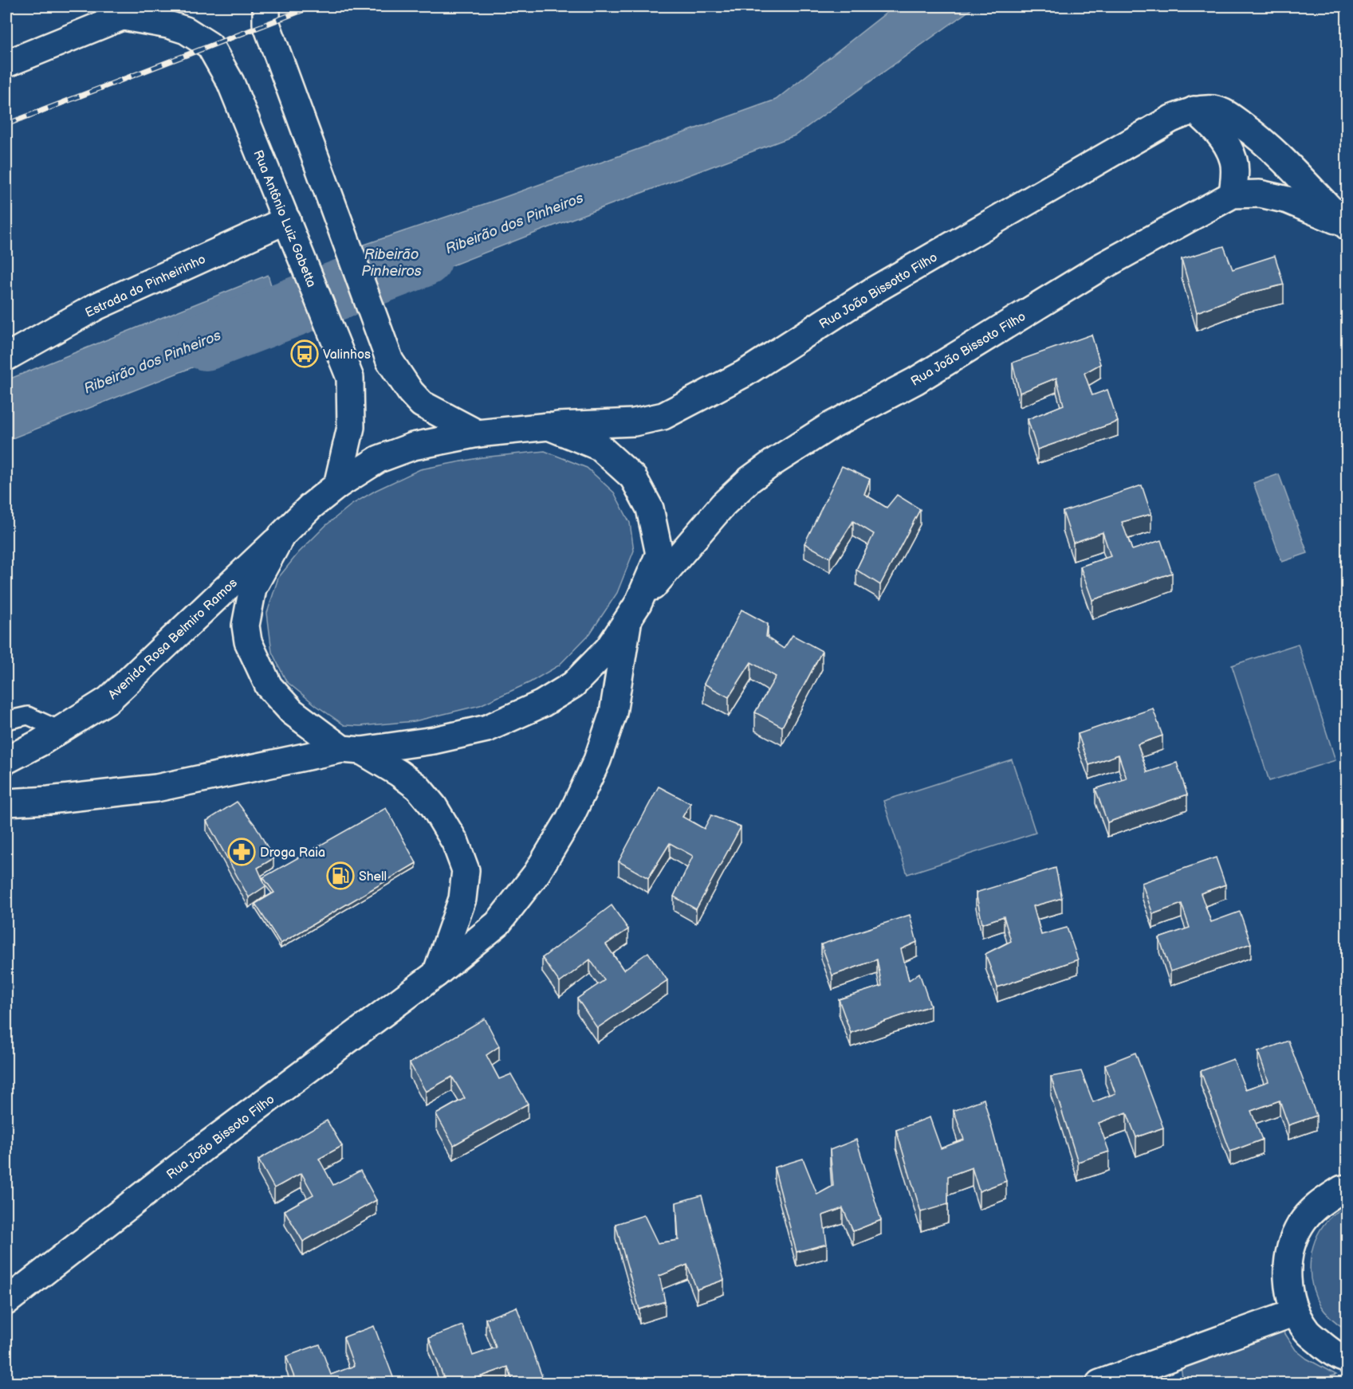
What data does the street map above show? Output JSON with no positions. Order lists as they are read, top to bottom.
{
  "streets": {
    "main road": [
      "Rua Antônio Luiz Gabetta",
      "Estrada do Pinheirinho",
      "Rua João Bissotto Filho",
      "Rua João Bissoto Filho",
      "Avenida Rosa Belmiro Ramos"
    ]
  },
  "crossings": [
    ["Rua Antônio Luiz Gabetta", "Estrada do Pinheirinho"],
    ["Rua Antônio Luiz Gabetta", "Rua João Bissoto Filho"],
    ["Rua João Bissotto Filho", "Rua João Bissoto Filho"],
    ["Rua João Bissoto Filho", "Avenida Rosa Belmiro Ramos"]
  ],
  "water": ["Ribeirão dos Pinheiros", "Ribeirão Pinheiros"],
  "places": {
    "bus stop": ["Valinhos"],
    "pharmacy": ["Droga Raia"],
    "fuel station": ["Shell"]
  }
}
